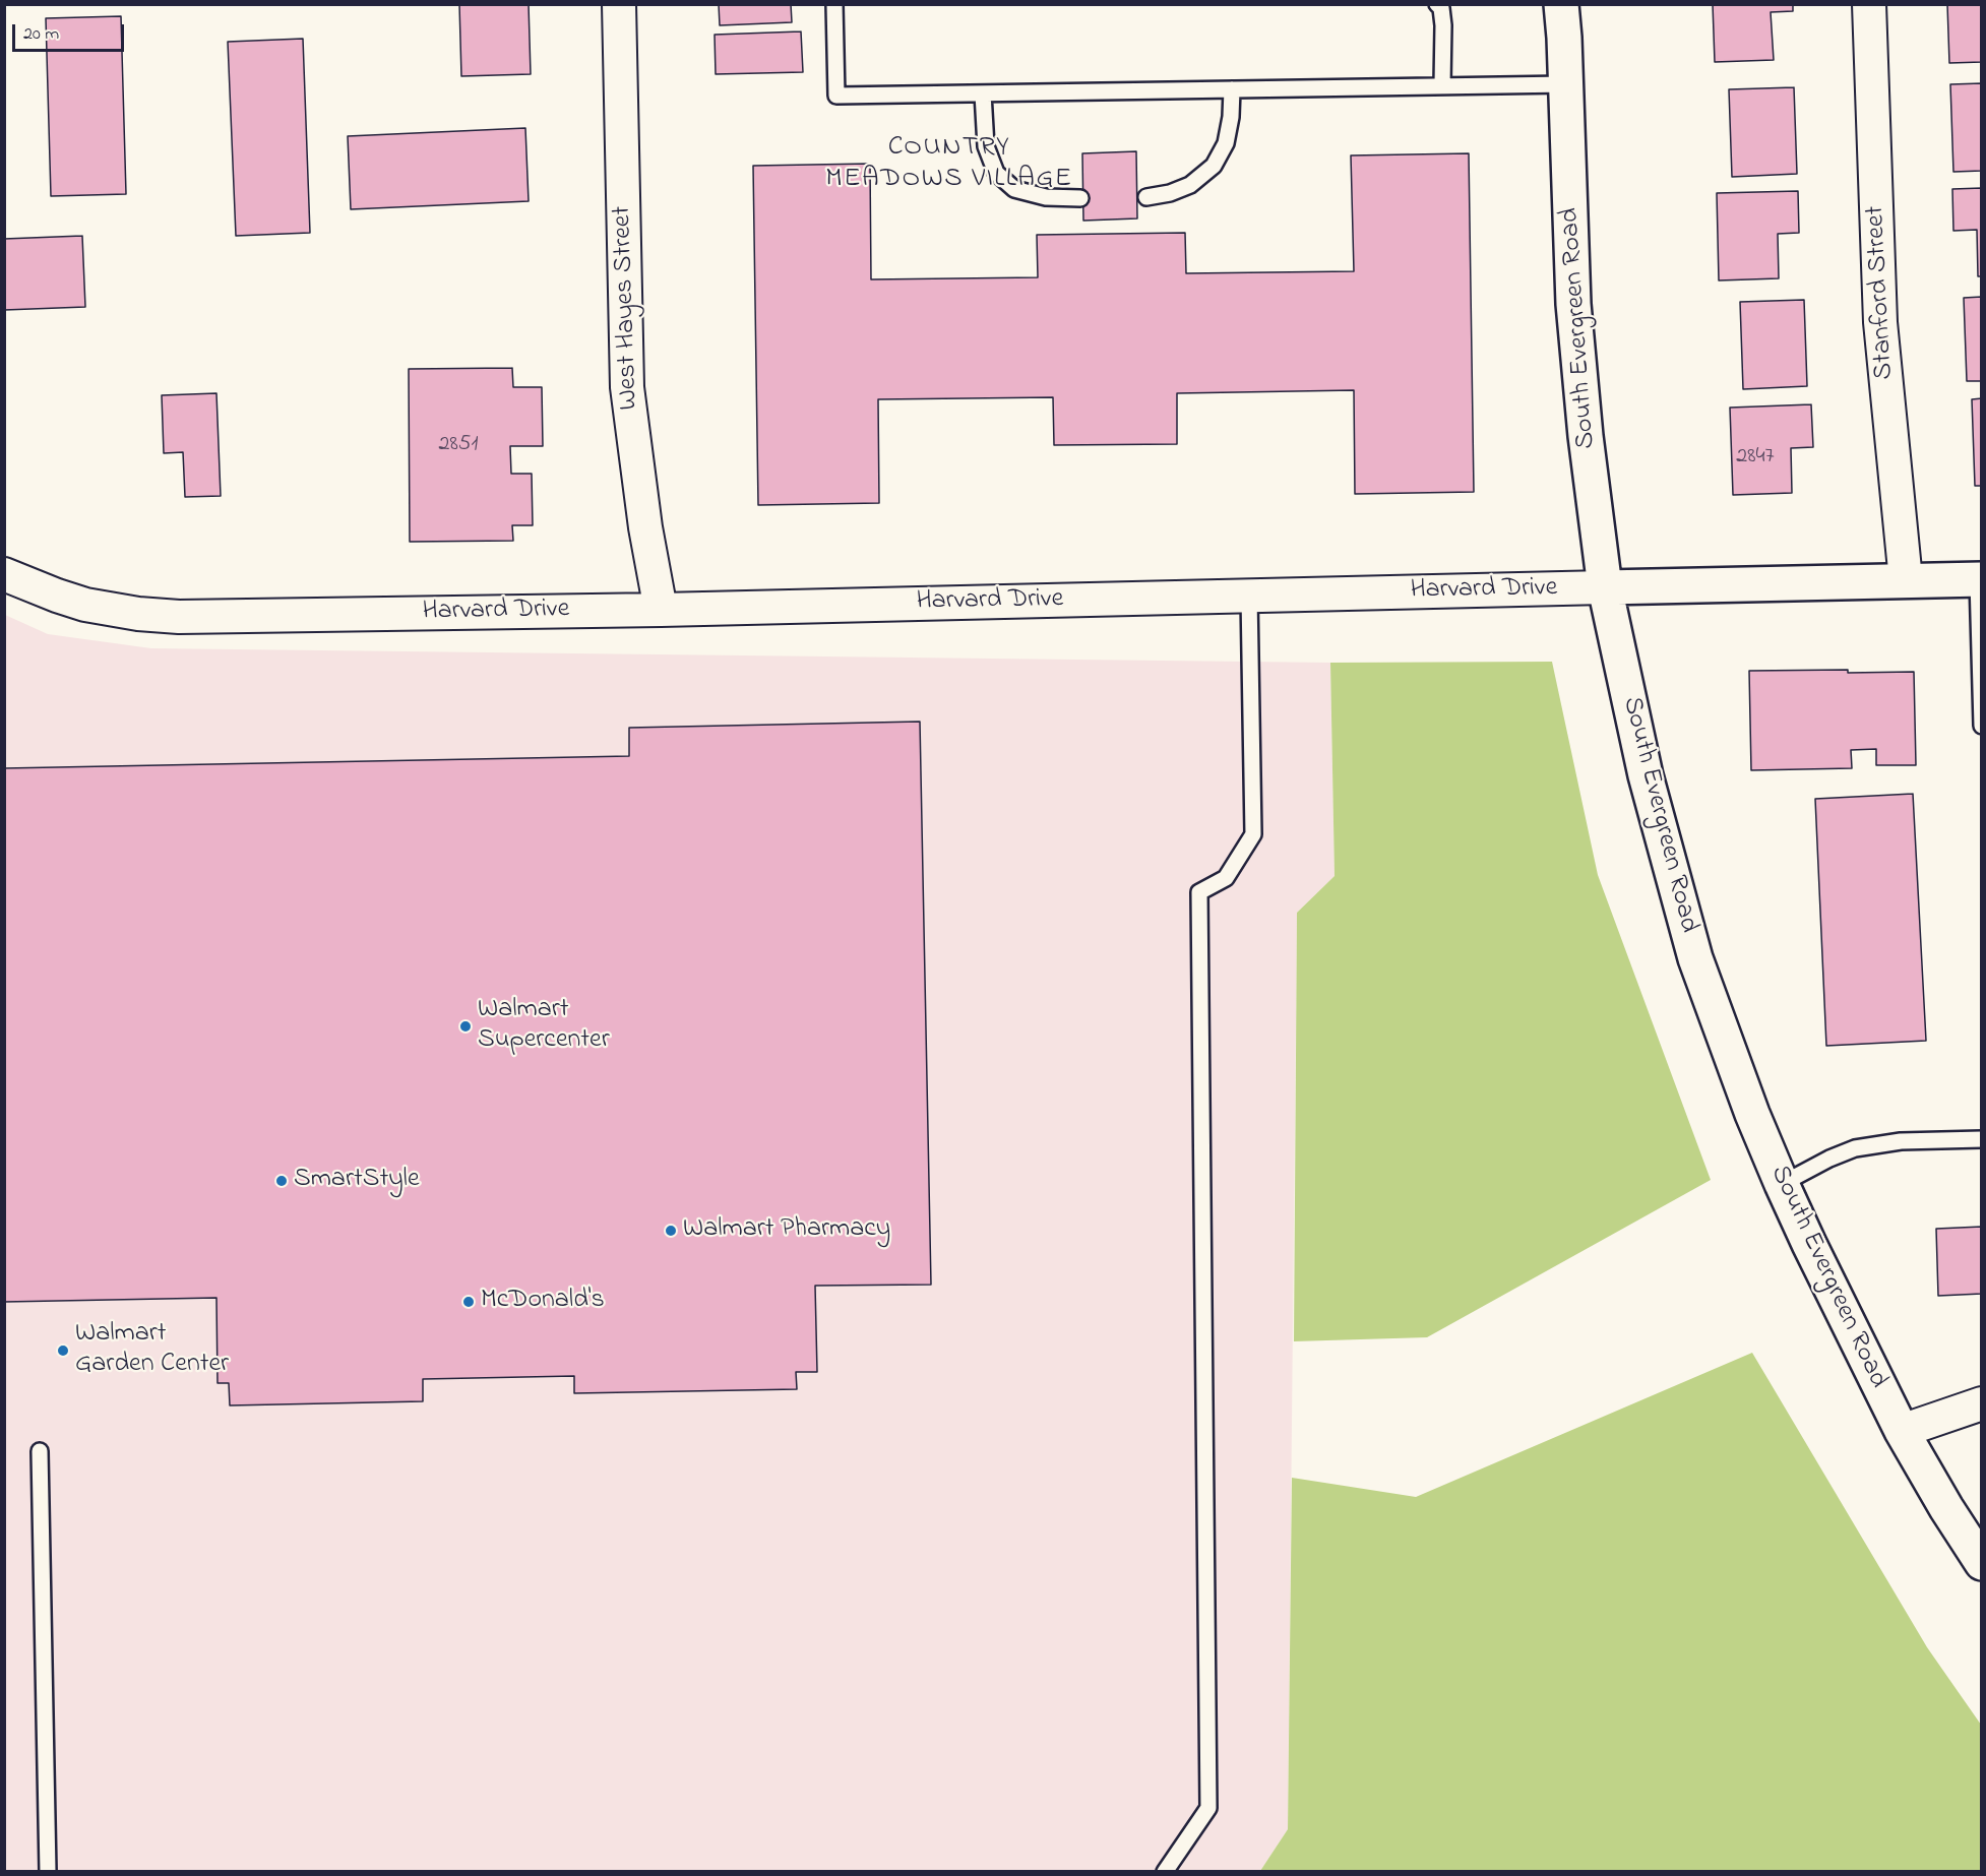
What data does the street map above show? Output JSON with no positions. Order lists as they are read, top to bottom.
{
  "streets": {
    "main road": ["South Evergreen Road", "Harvard Drive"],
    "street": ["Stanford Street", "West Hayes Street"]
  },
  "crossings": [
    ["Stanford Street", "Harvard Drive"],
    ["West Hayes Street", "Harvard Drive"],
    ["South Evergreen Road", "Harvard Drive"]
  ],
  "districts": ["COUNTRY MEADOWS VILLAGE"],
  "places": [
    "Walmart Supercenter",
    "SmartStyle",
    "Walmart Pharmacy",
    "McDonald's",
    "Walmart Garden Center"
  ],
  "house_numbers": ["2851", "2847"],
  "scale_bar": "20 m"
}
